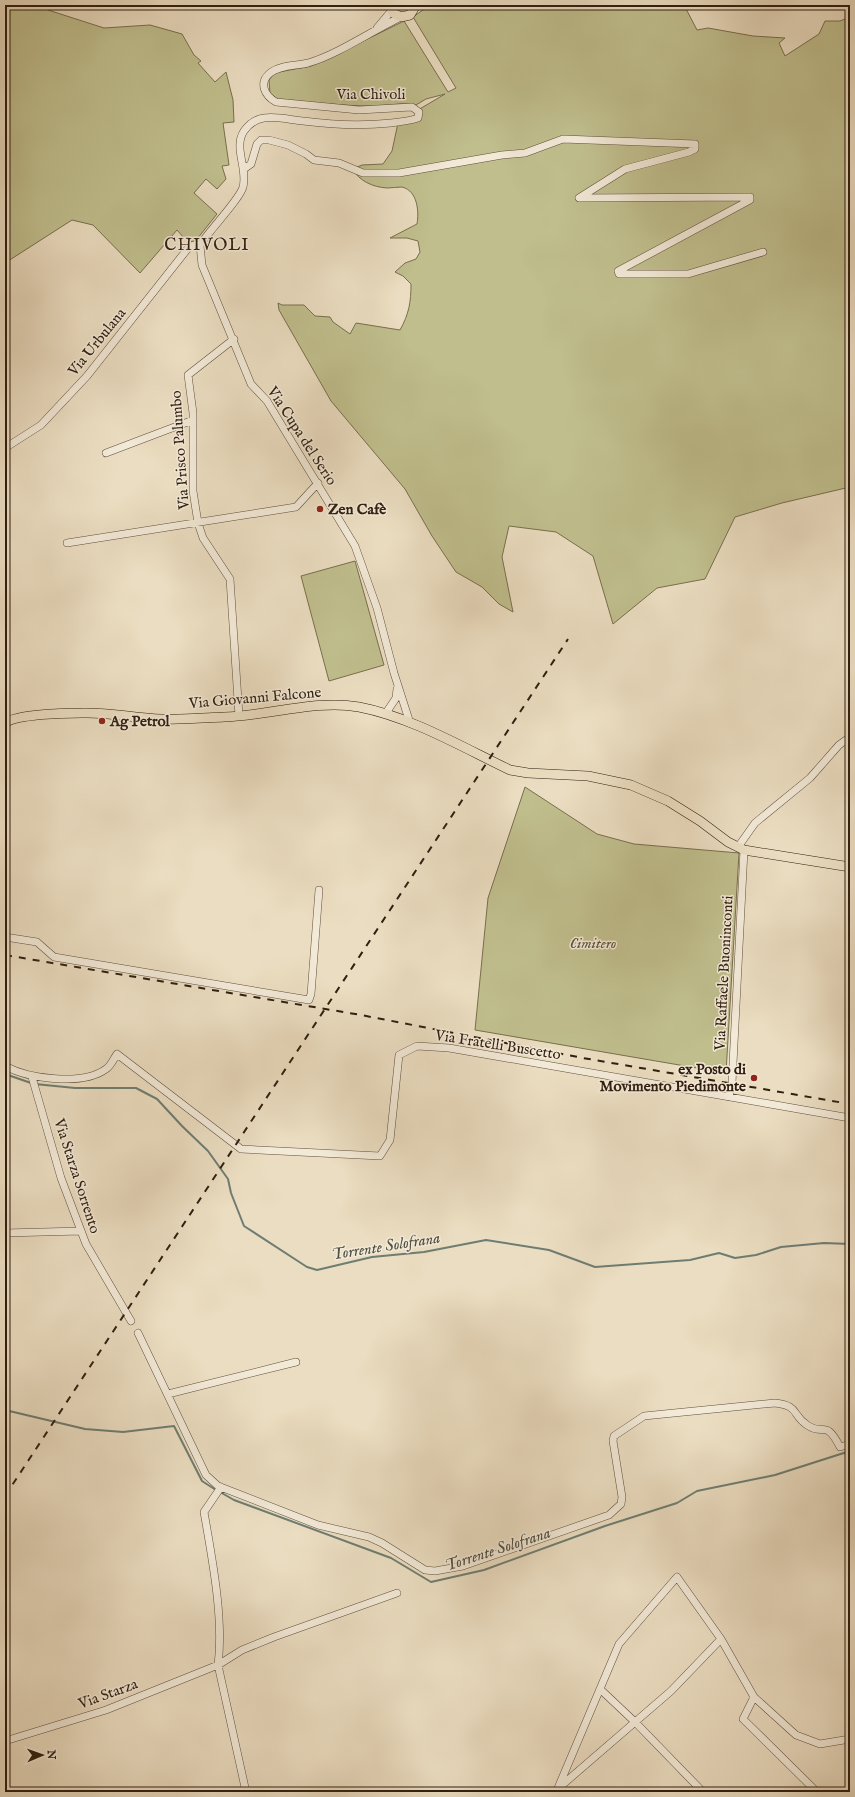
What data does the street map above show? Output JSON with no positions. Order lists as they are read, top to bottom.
{
  "streets": {
    "main road": ["Via Giovanni Falcone"],
    "street": [
      "Via Chivoli",
      "Via Urbulana",
      "Via Cupa del Serio",
      "Via Prisco Palumbo",
      "Via Raffaele Buoninconti",
      "Via Fratelli Buscetto",
      "Via Starza Sorrento",
      "Via Starza"
    ]
  },
  "crossings": [
    ["Via Chivoli", "Via Urbulana"],
    ["Via Chivoli", "Via Cupa del Serio"],
    ["Via Urbulana", "Via Cupa del Serio"],
    ["Via Cupa del Serio", "Via Prisco Palumbo"],
    ["Via Cupa del Serio", "Via Giovanni Falcone"],
    ["Via Prisco Palumbo", "Via Giovanni Falcone"],
    ["Via Giovanni Falcone", "Via Raffaele Buoninconti"],
    ["Via Raffaele Buoninconti", "Via Fratelli Buscetto"],
    ["Via Fratelli Buscetto", "Via Starza Sorrento"]
  ],
  "districts": ["CHIVOLI"],
  "water": ["Torrente Solofrana"],
  "parks": ["Cimitero"],
  "places": ["Zen Cafè", "Ag Petrol", "ex Posto di Movimento Piedimonte"],
  "north": "right"
}
